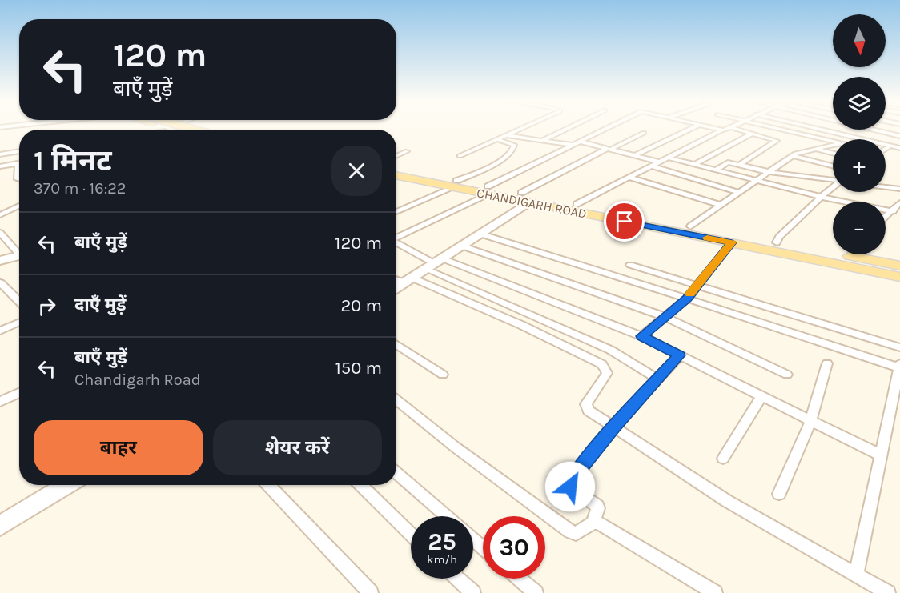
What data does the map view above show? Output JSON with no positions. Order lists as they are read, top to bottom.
{
  "streets": {
    "main road": ["CHANDIGARH ROAD"]
  },
  "north": "bottom",
  "page": {
    "map_buttons": ["+", "−"],
    "turn": ["120 m", "बाएँ मुड़ें"],
    "heading": ["1 मिनट", "370 m · 16:22"],
    "list": [
      {
        "name": "बाएँ मुड़ें",
        "value": "120 m"
      },
      {
        "name": "दाएँ मुड़ें",
        "value": "20 m"
      },
      {
        "name": "बाएँ मुड़ें",
        "note": "Chandigarh Road",
        "value": "150 m"
      }
    ],
    "buttons": ["बाहर", "शेयर करें"],
    "speed": "25 km/h",
    "limit": "30"
  }
}
